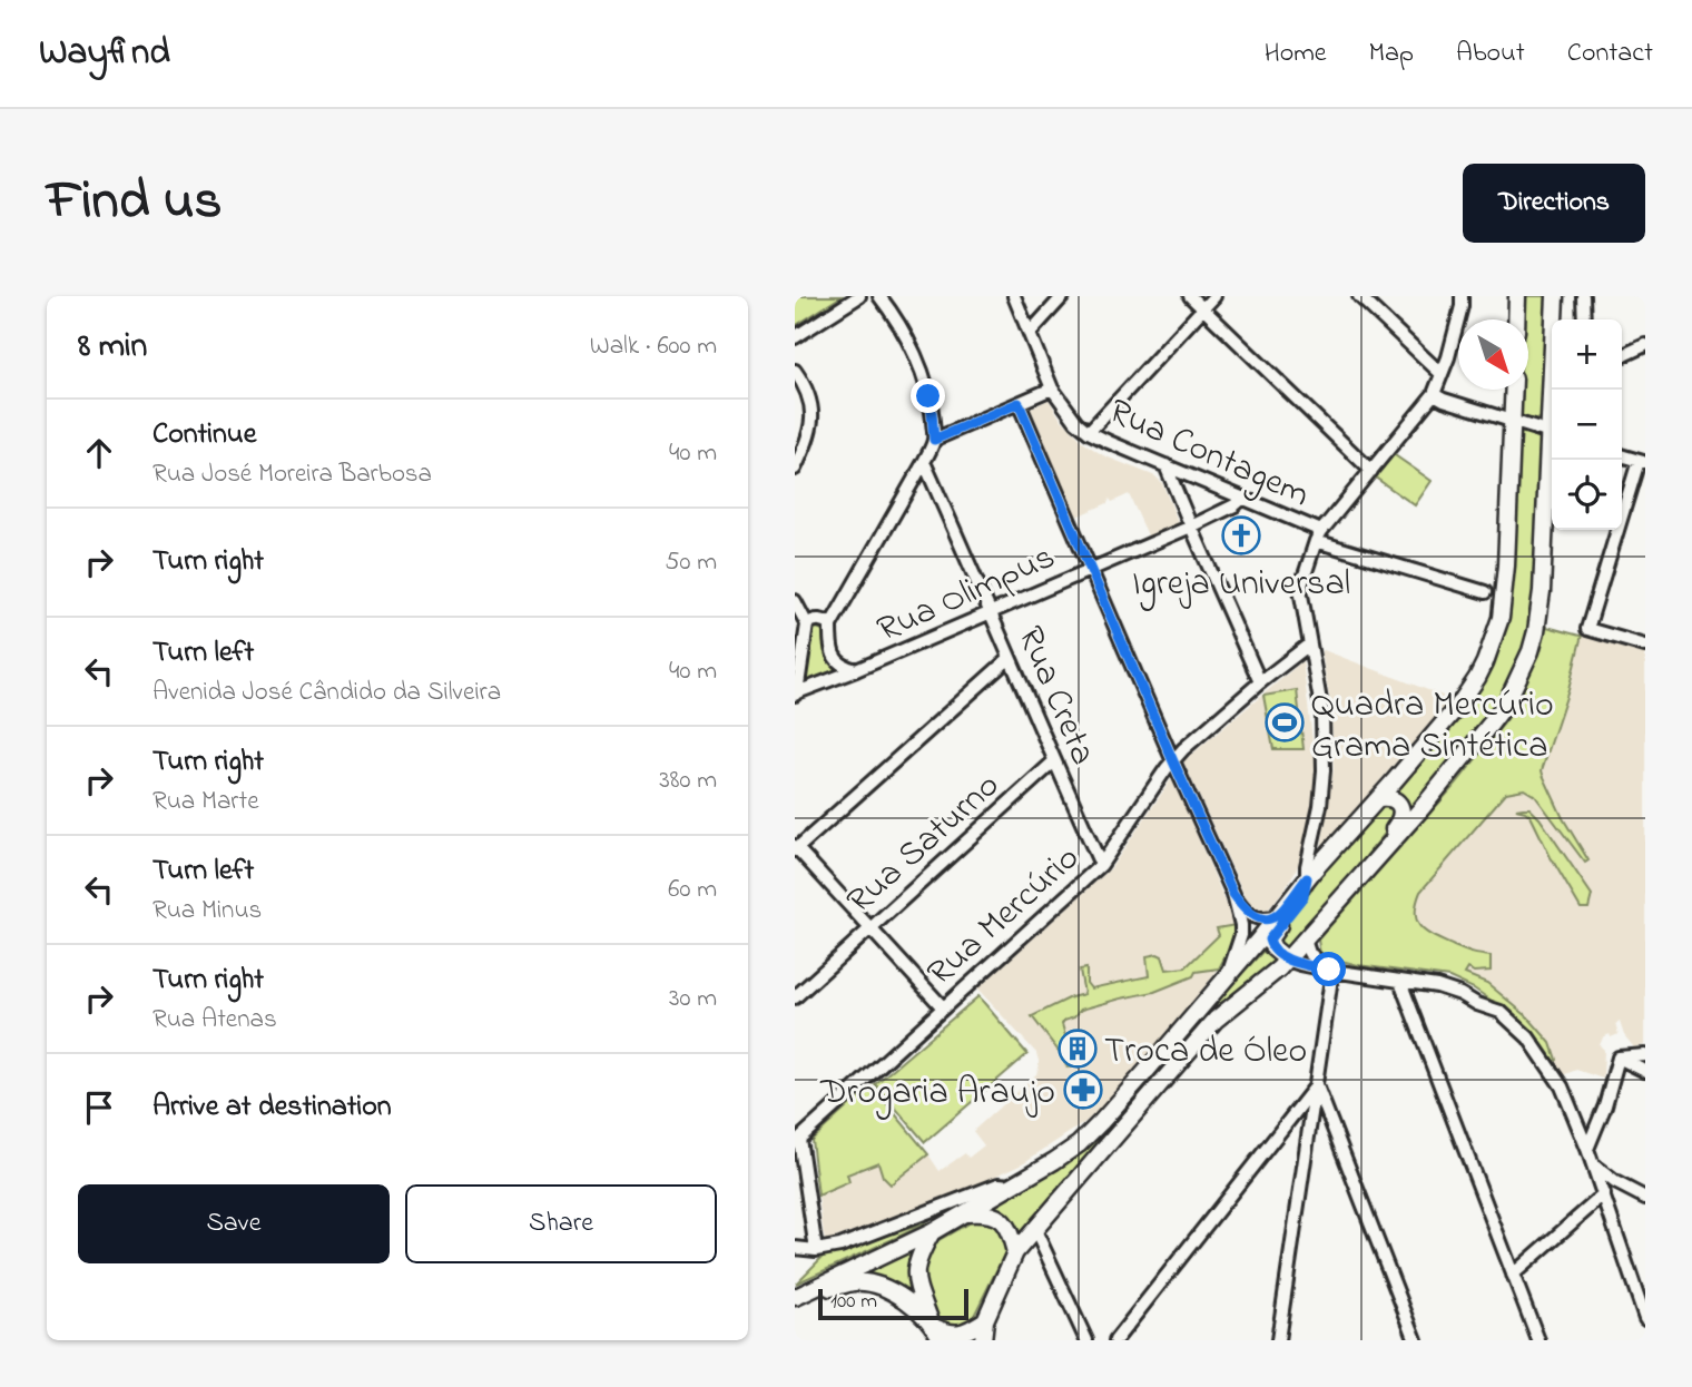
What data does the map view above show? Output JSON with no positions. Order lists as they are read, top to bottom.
{
  "streets": {
    "street": [
      "Rua Contagem",
      "Rua Olimpus",
      "Rua Creta",
      "Rua Saturno",
      "Rua Mercúrio"
    ]
  },
  "crossings": [
    ["Rua Contagem", "Rua Olimpus"],
    ["Rua Olimpus", "Rua Creta"],
    ["Rua Creta", "Rua Saturno"],
    ["Rua Creta", "Rua Mercúrio"]
  ],
  "places": {
    "church": ["Igreja Universal"],
    "sports": ["Quadra Mercúrio Grama Sintética"],
    "building": ["Troca de Óleo"],
    "pharmacy": ["Drogaria Araujo"]
  },
  "scale_bar": "100 m",
  "north": "bottom right",
  "page": {
    "header": "Wayfind",
    "nav": [
      "Home",
      "Map",
      "About",
      "Contact"
    ],
    "title": "Find us",
    "buttons": [
      "Directions",
      ["Save", "Share"]
    ],
    "heading": ["8 min", "Walk · 600 m"],
    "map_buttons": ["+", "−"],
    "list": [
      ["Continue", "Rua José Moreira Barbosa", "40 m"],
      ["Turn right", "50 m"],
      ["Turn left", "Avenida José Cândido da Silveira", "40 m"],
      ["Turn right", "Rua Marte", "380 m"],
      ["Turn left", "Rua Minus", "60 m"],
      ["Turn right", "Rua Atenas", "30 m"],
      "Arrive at destination"
    ],
    "scale": "100 m"
  }
}
